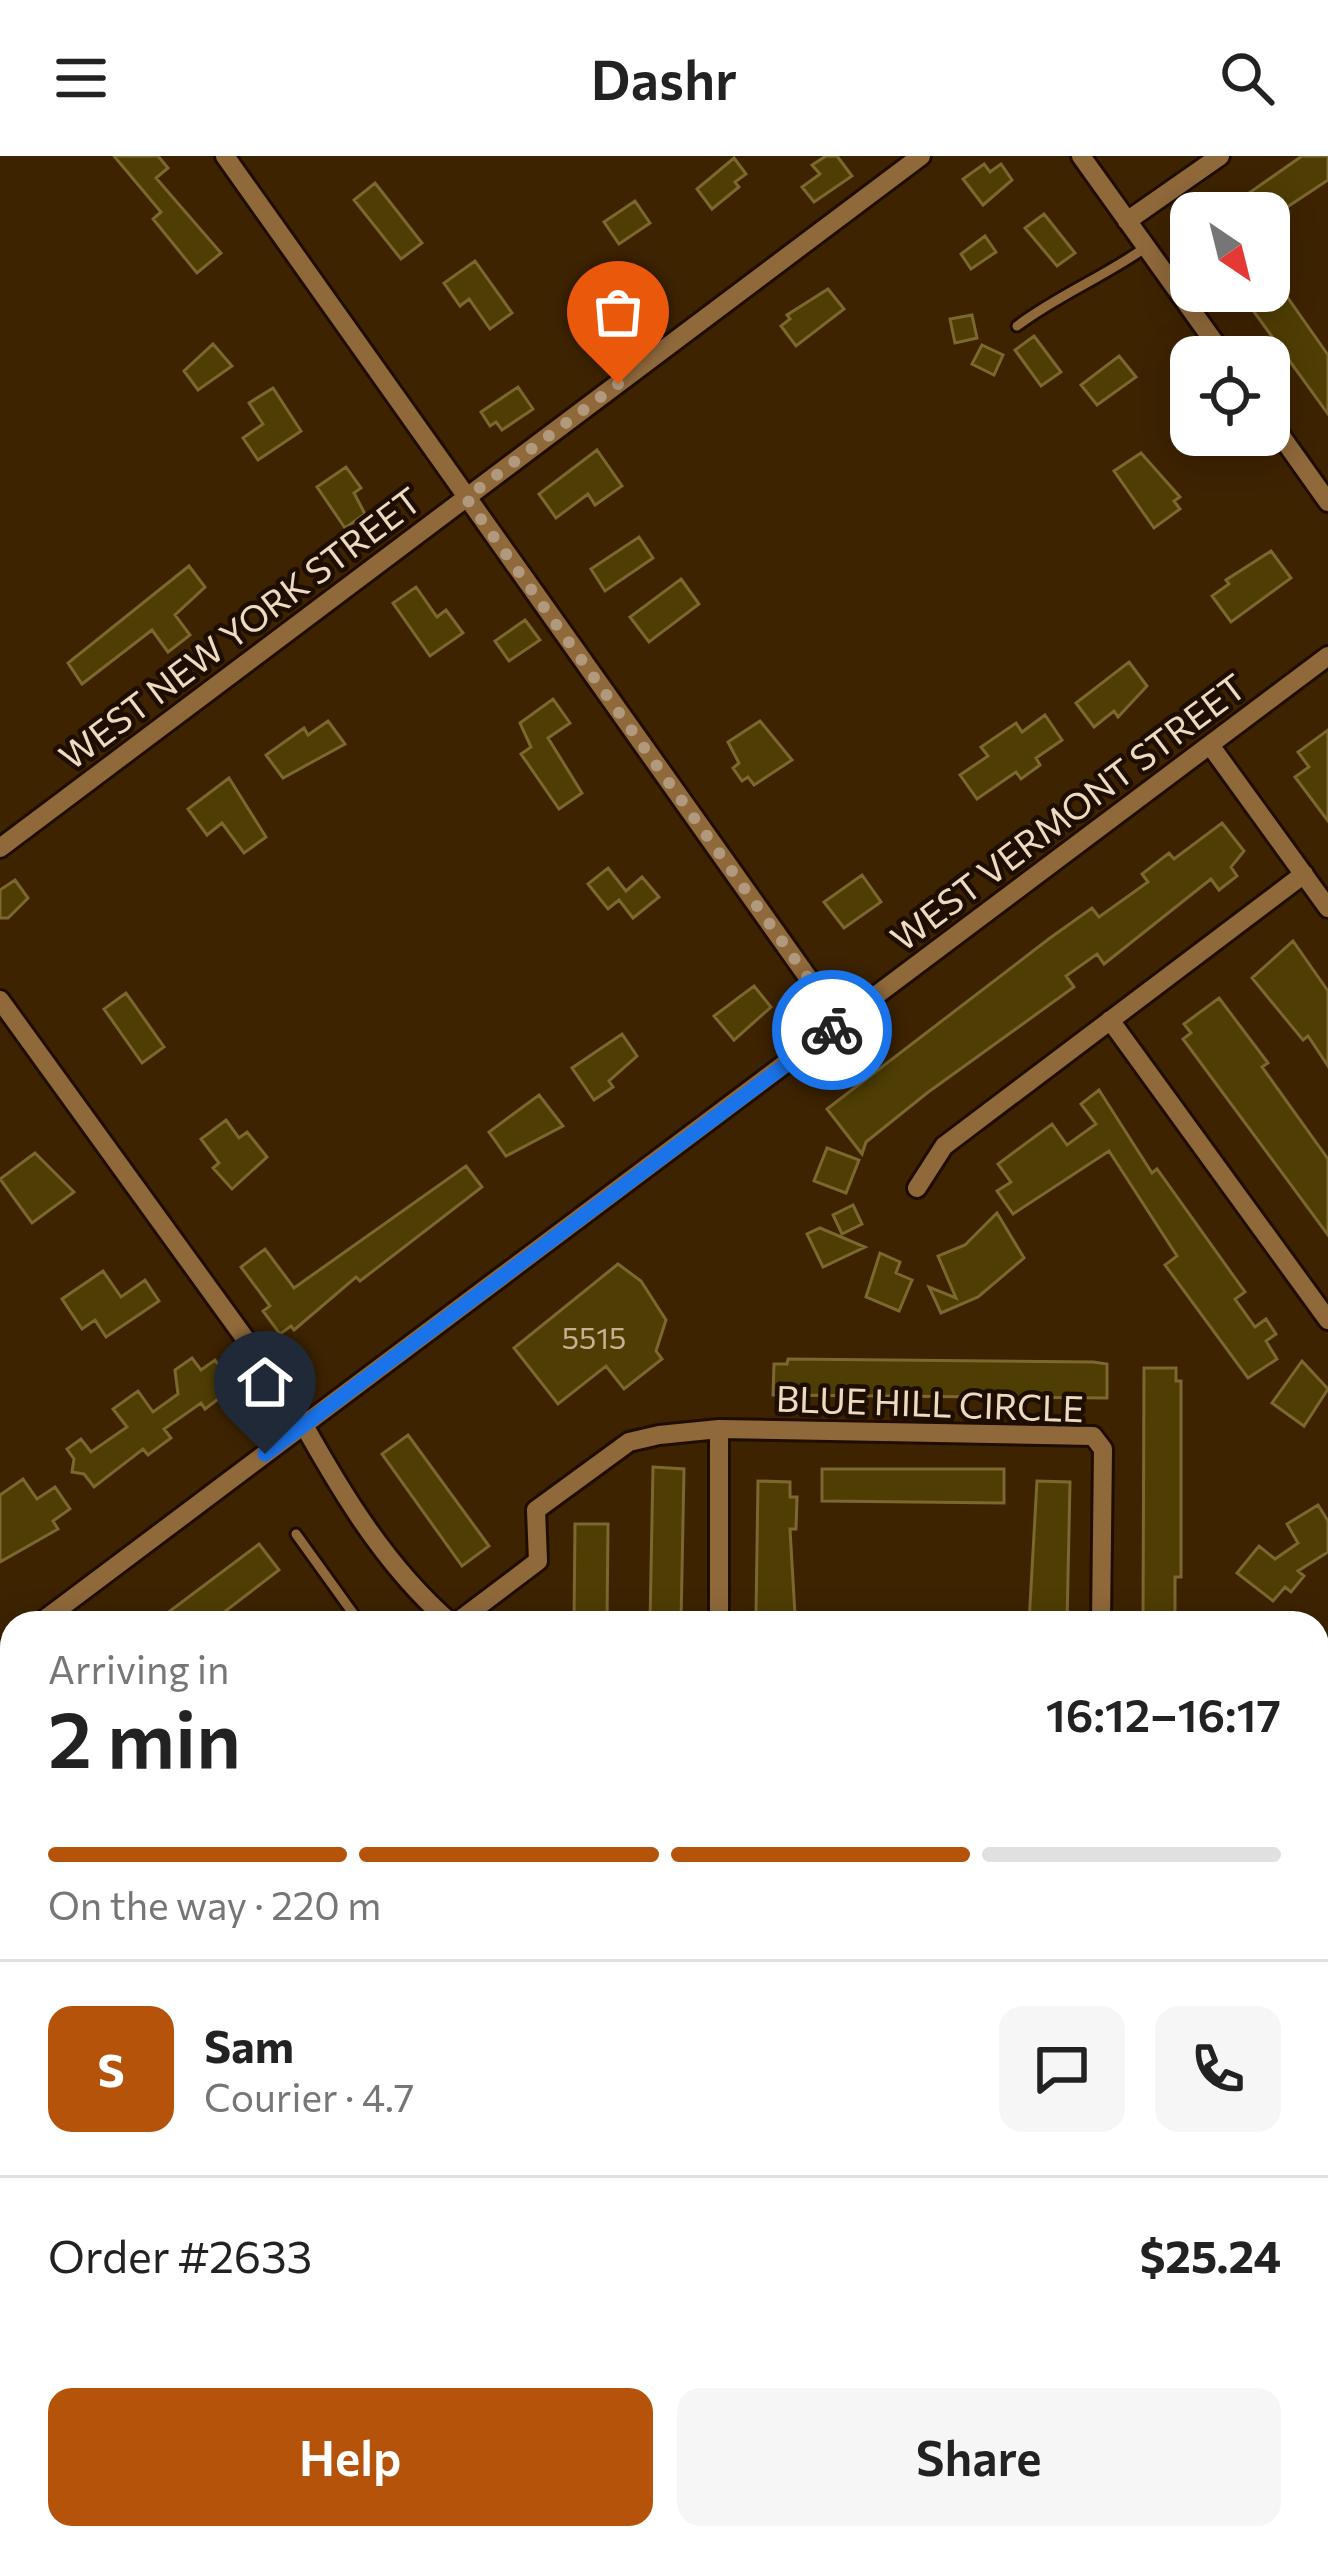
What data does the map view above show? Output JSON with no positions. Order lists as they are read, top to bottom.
{
  "streets": {
    "street": ["WEST NEW YORK STREET", "WEST VERMONT STREET", "BLUE HILL CIRCLE"]
  },
  "house_numbers": ["5515"],
  "north": "bottom right",
  "page": {
    "header": "Dashr",
    "heading": ["2 min", "Arriving in", "16:12–16:17"],
    "panel": [
      "Sam",
      "Courier · 4.7",
      "Order #2633",
      "$25.24"
    ],
    "bar": "On the way · 220 m",
    "round": "S",
    "buttons": ["Help", "Share"]
  }
}
